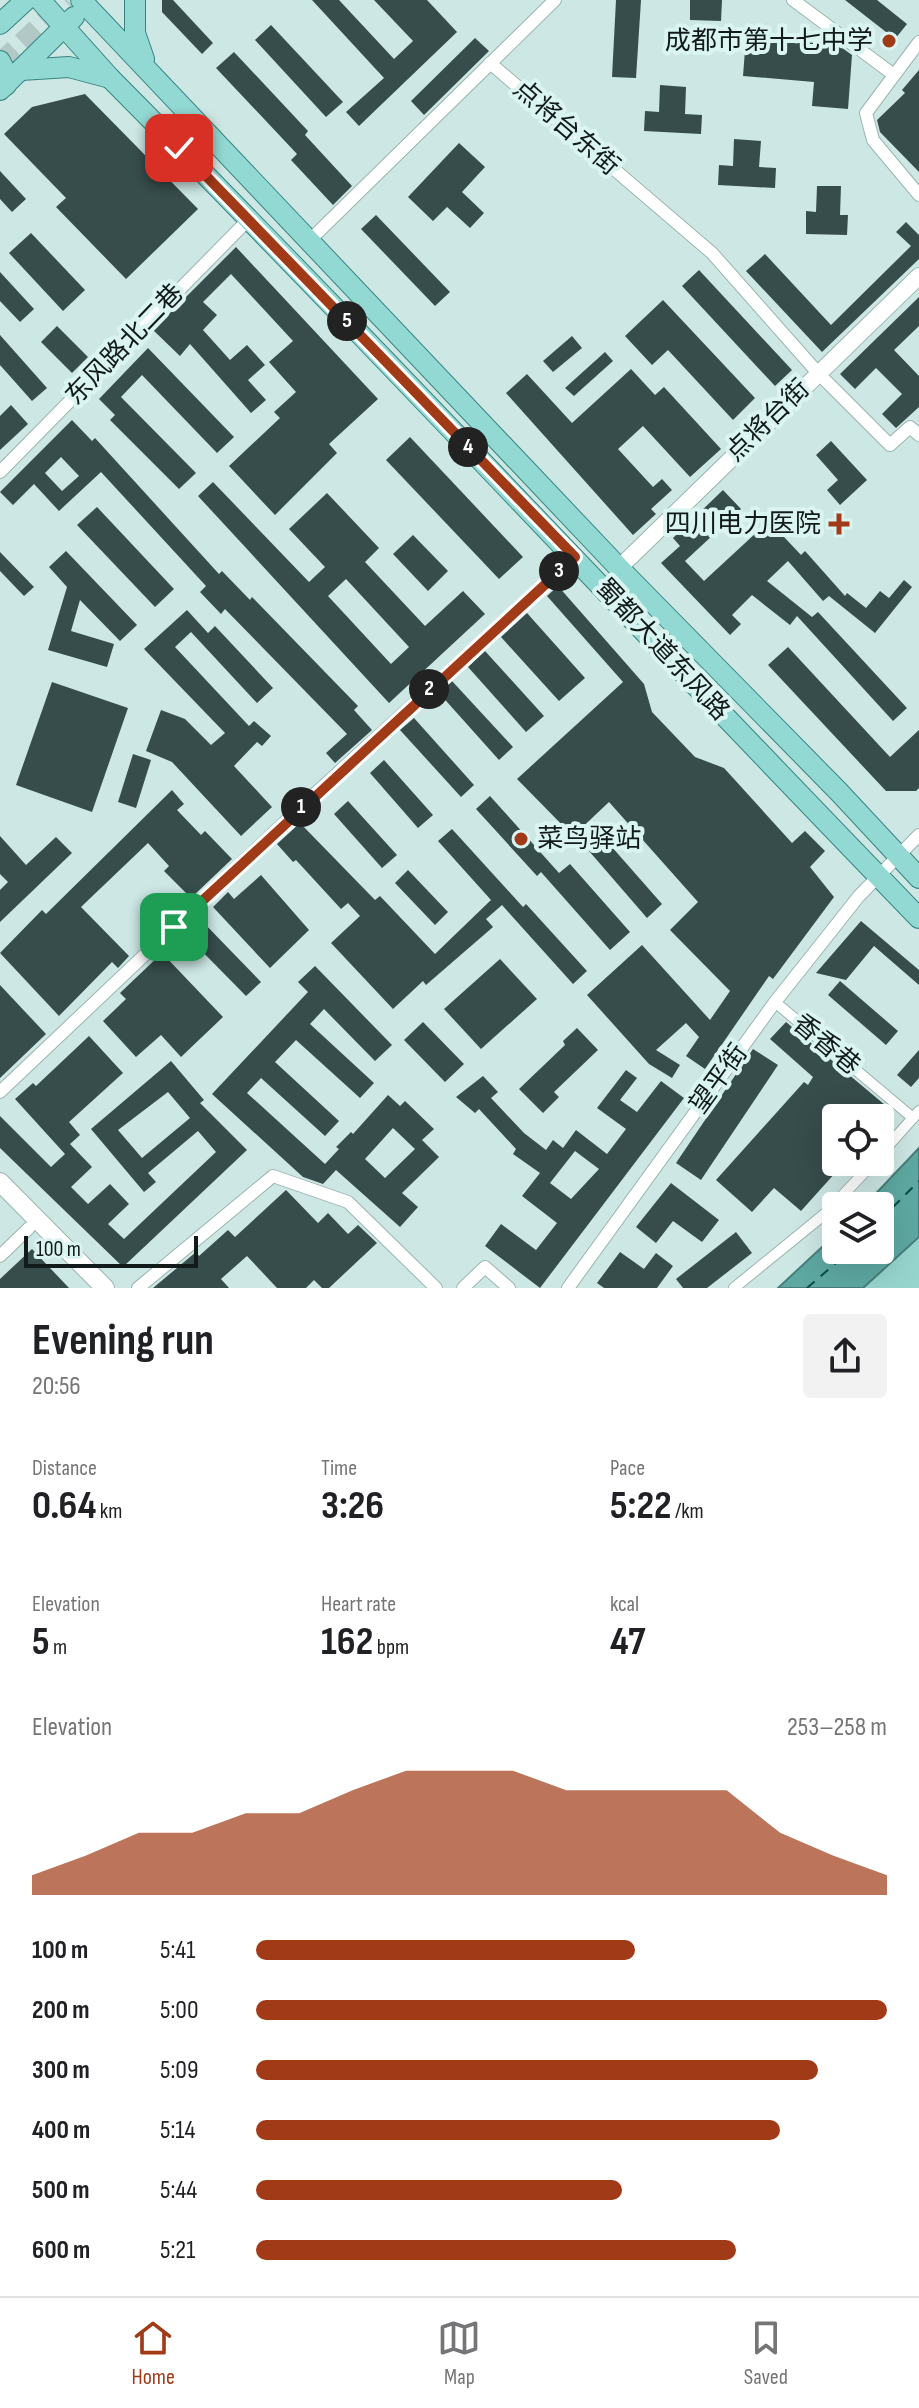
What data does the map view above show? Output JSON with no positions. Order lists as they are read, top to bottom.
{
  "streets": {
    "main road": ["蜀都大道东风路"],
    "street": [
      "点将台东街",
      "东风路北二巷",
      "点将台街",
      "香香巷",
      "望平街"
    ]
  },
  "crossings": [
    ["点将台东街", "点将台街"],
    ["点将台东街", "蜀都大道东风路"],
    ["东风路北二巷", "蜀都大道东风路"],
    ["点将台街", "蜀都大道东风路"],
    ["蜀都大道东风路", "望平街"],
    ["香香巷", "望平街"]
  ],
  "places": {
    "other": ["成都市第十七中学", "菜鸟驿站"],
    "health": ["四川电力医院"]
  },
  "scale_bar": "100 m",
  "page": {
    "pins": [
      "5",
      "4",
      "3",
      "2",
      "1"
    ],
    "scale": "100 m",
    "heading": ["Evening run", "20:56"],
    "stats": [
      ["Distance", "0.64 km"],
      ["Time", "3:26"],
      ["Pace", "5:22 /km"],
      ["Elevation", "5 m"],
      ["Heart rate", "162 bpm"],
      ["kcal", "47"]
    ],
    "chart": ["Elevation", "253–258 m"],
    "list": [
      {
        "name": "100 m",
        "note": "5:41"
      },
      {
        "name": "200 m",
        "note": "5:00"
      },
      {
        "name": "300 m",
        "note": "5:09"
      },
      {
        "name": "400 m",
        "note": "5:14"
      },
      {
        "name": "500 m",
        "note": "5:44"
      },
      {
        "name": "600 m",
        "note": "5:21"
      }
    ],
    "tabs": ["Home", "Map", "Saved"]
  }
}
